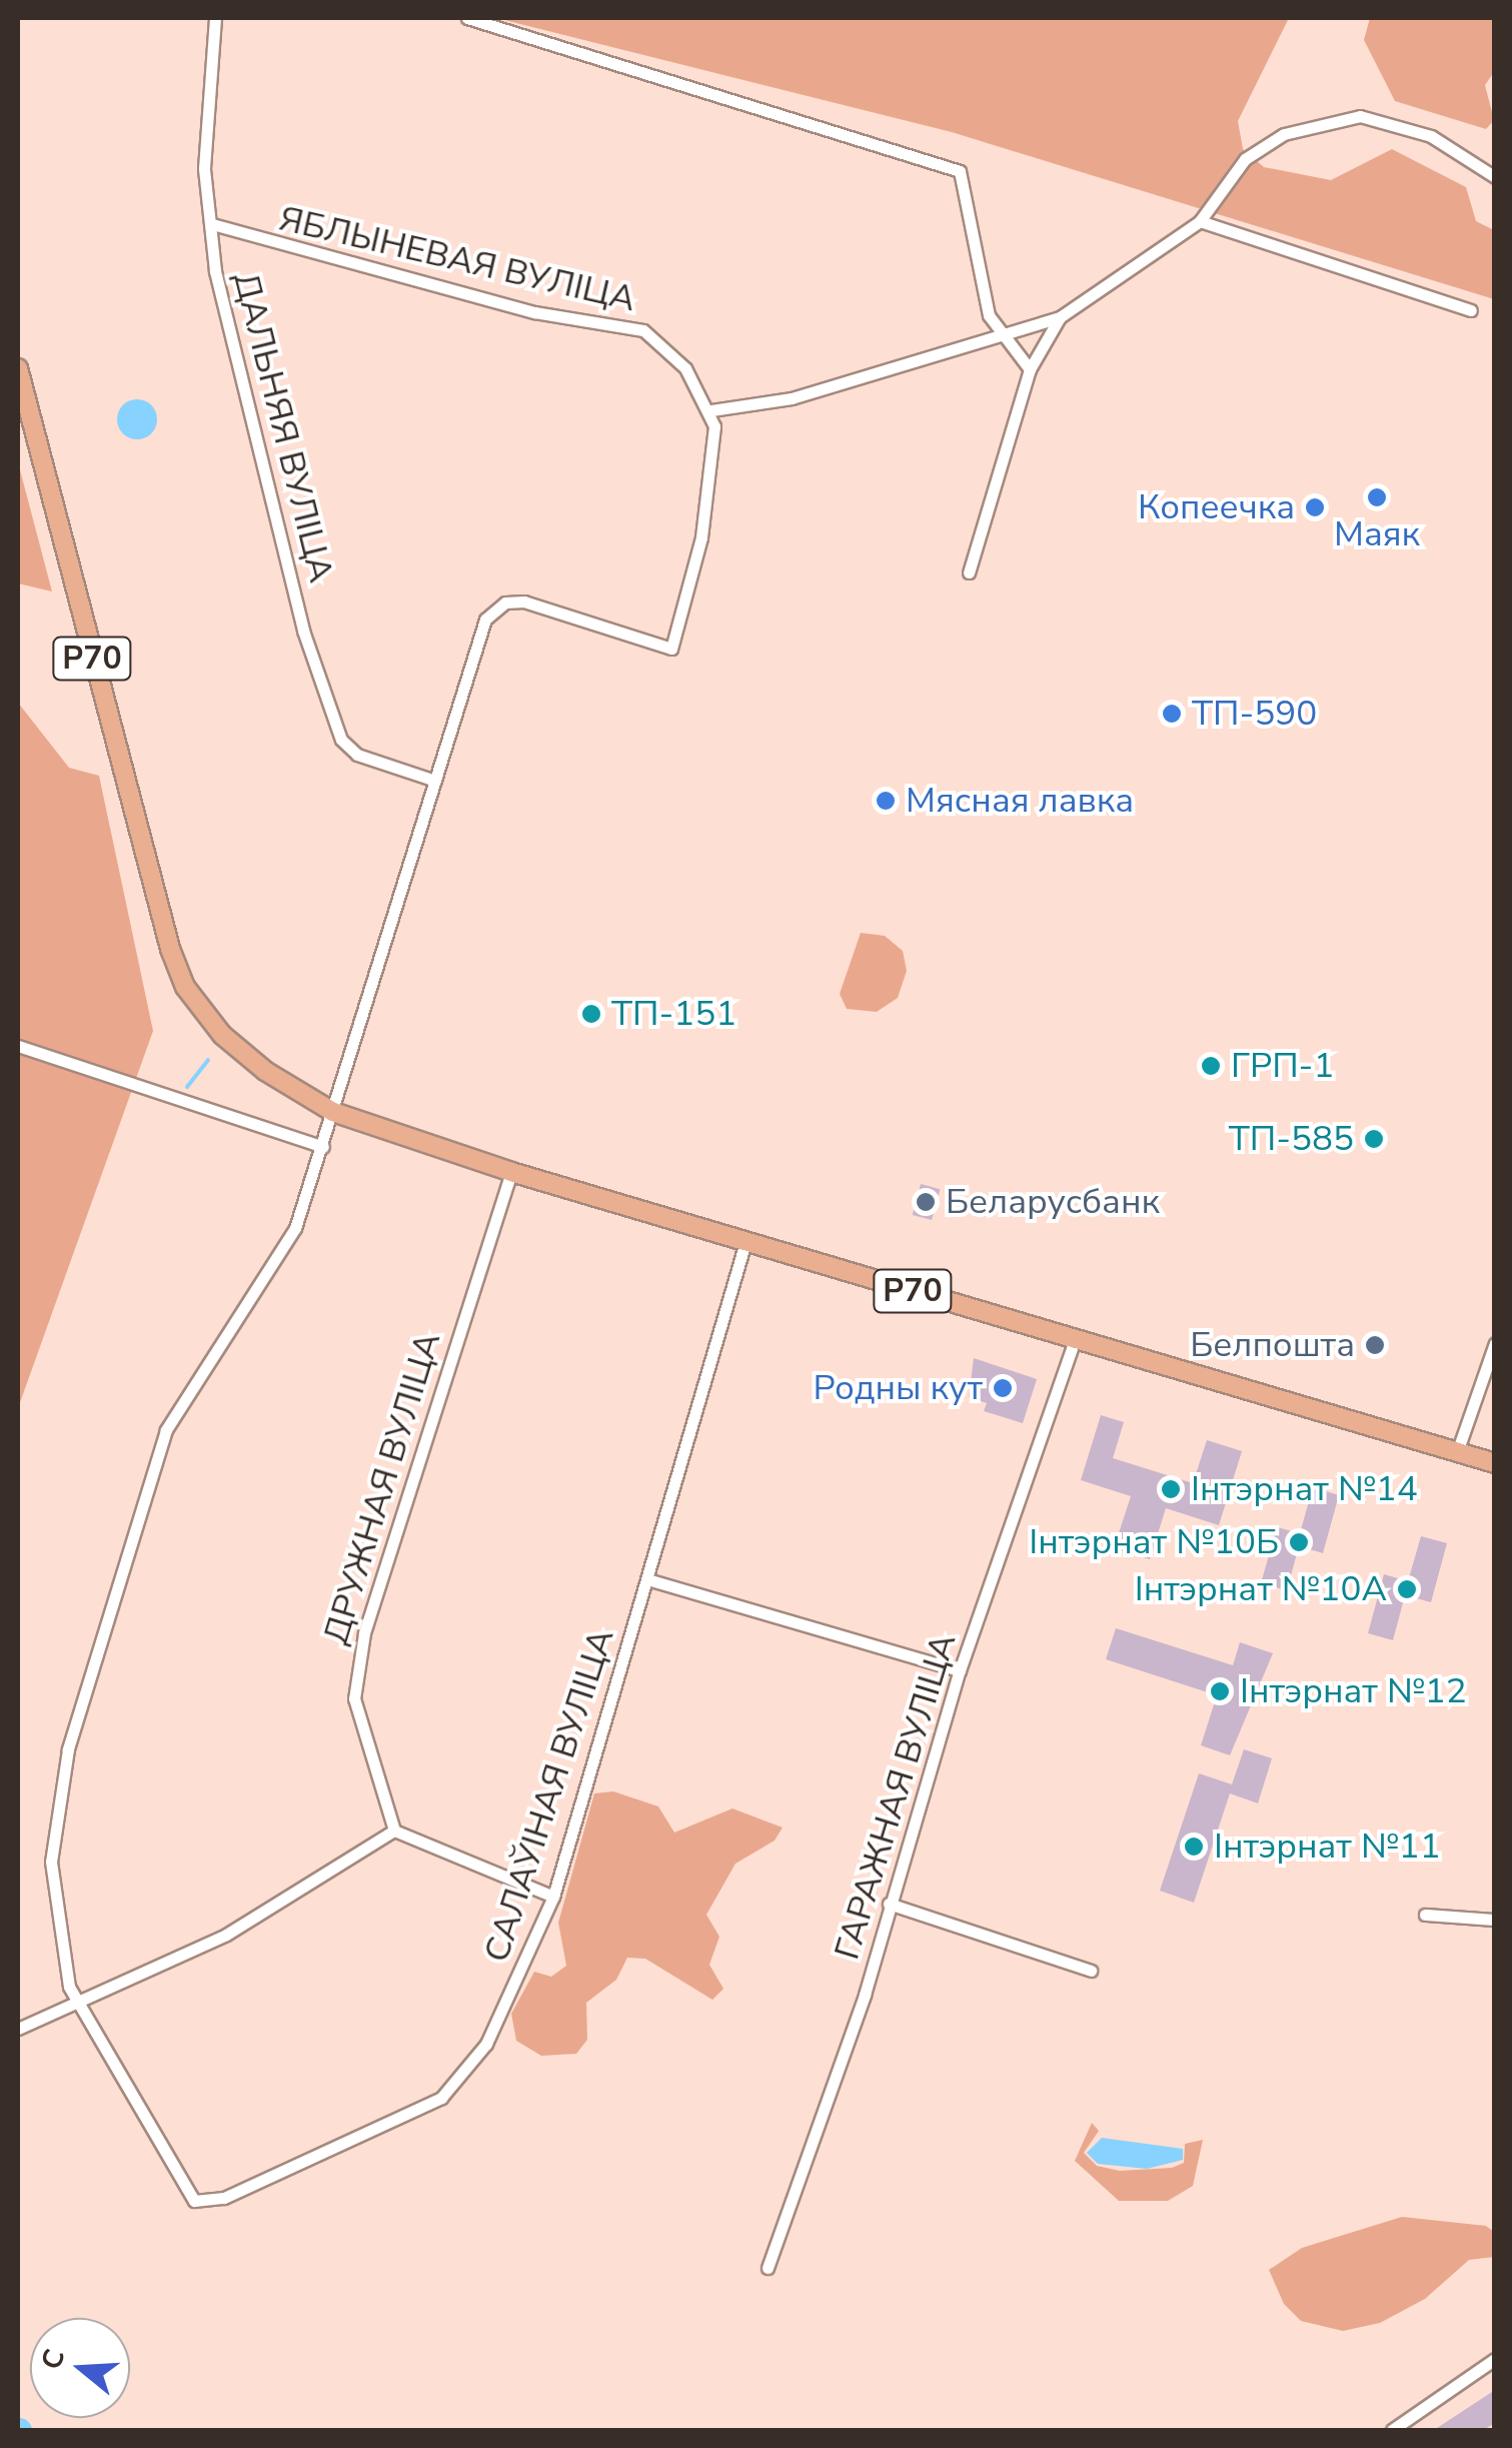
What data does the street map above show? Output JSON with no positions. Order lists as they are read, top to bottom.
{
  "streets": {
    "main road": ["Р70"],
    "street": [
      "ЯБЛЫНЕВАЯ ВУЛІЦА",
      "ДАЛЬНЯЯ ВУЛІЦА",
      "ДРУЖНАЯ ВУЛІЦА",
      "САЛАЎІНАЯ ВУЛІЦА",
      "ГАРАЖНАЯ ВУЛІЦА"
    ]
  },
  "crossings": [
    ["ЯБЛЫНЕВАЯ ВУЛІЦА", "ДАЛЬНЯЯ ВУЛІЦА"],
    ["Р70", "ДРУЖНАЯ ВУЛІЦА"],
    ["Р70", "САЛАЎІНАЯ ВУЛІЦА"],
    ["Р70", "ГАРАЖНАЯ ВУЛІЦА"]
  ],
  "places": [
    "Маяк",
    "Копеечка",
    "ТП-590",
    "Мясная лавка",
    "ТП-151",
    "ГРП-1",
    "ТП-585",
    "Беларусбанк",
    "Белпошта",
    "Родны кут",
    "Інтэрнат №14",
    "Інтэрнат №10Б",
    "Інтэрнат №10А",
    "Інтэрнат №12",
    "Інтэрнат №11"
  ],
  "north": "left"
}
